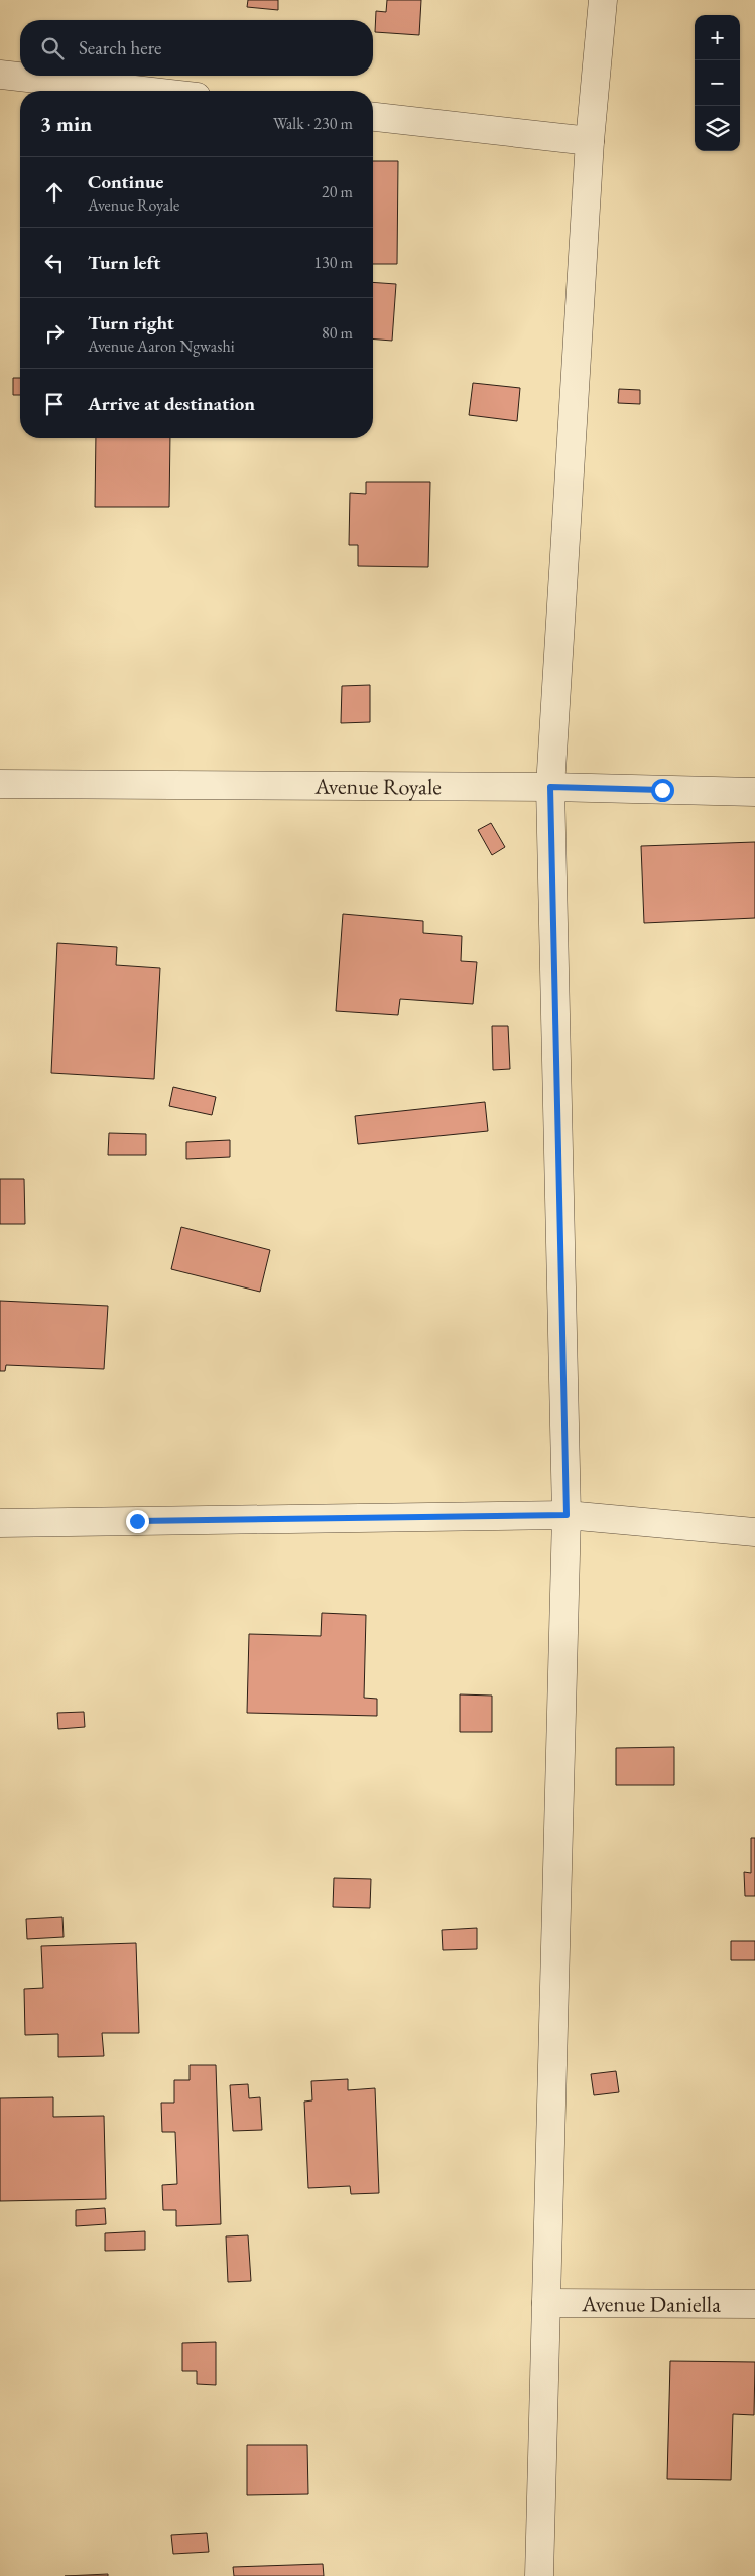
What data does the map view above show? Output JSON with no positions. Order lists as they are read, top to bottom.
{
  "streets": {
    "street": ["Avenue Royale", "Avenue Daniella"]
  },
  "page": {
    "map_buttons": ["+", "−"],
    "search": "Search here",
    "heading": ["3 min", "Walk · 230 m"],
    "list": [
      ["Continue", "Avenue Royale", "20 m"],
      ["Turn left", "130 m"],
      ["Turn right", "Avenue Aaron Ngwashi", "80 m"],
      "Arrive at destination"
    ]
  }
}
